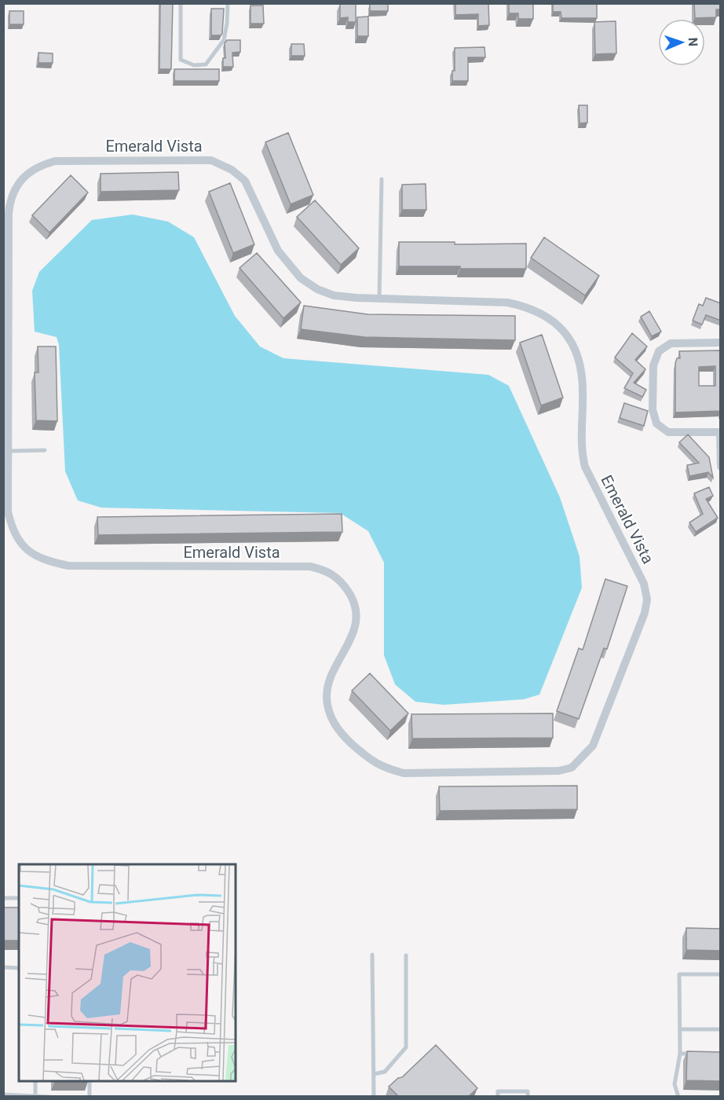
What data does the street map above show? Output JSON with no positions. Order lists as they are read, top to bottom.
{
  "streets": {
    "street": ["Emerald Vista"]
  },
  "north": "right"
}
